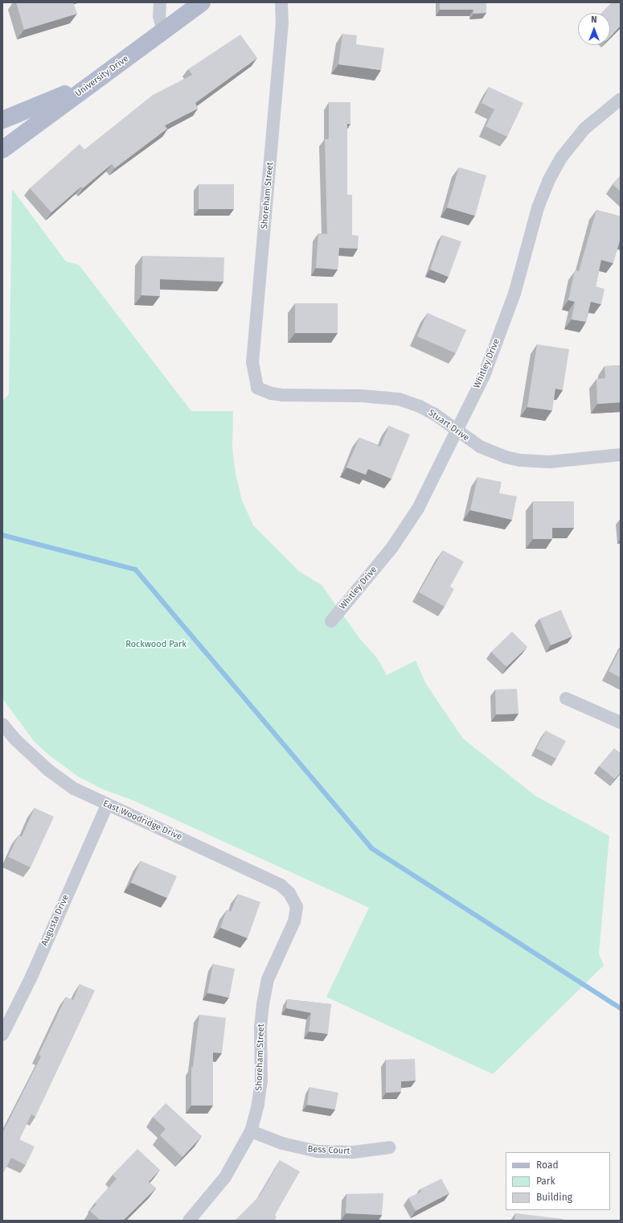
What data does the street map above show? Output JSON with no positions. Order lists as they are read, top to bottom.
{
  "streets": {
    "main road": ["University Drive"],
    "street": [
      "Shoreham Street",
      "Whitley Drive",
      "Stuart Drive",
      "East Woodridge Drive",
      "Augusta Drive",
      "Bess Court"
    ]
  },
  "crossings": [
    ["Shoreham Street", "Stuart Drive"],
    ["Shoreham Street", "East Woodridge Drive"],
    ["Shoreham Street", "Bess Court"],
    ["Whitley Drive", "Stuart Drive"],
    ["East Woodridge Drive", "Augusta Drive"]
  ],
  "parks": ["Rockwood Park"],
  "legend": ["Road", "Park", "Building"],
  "north": "top"
}
